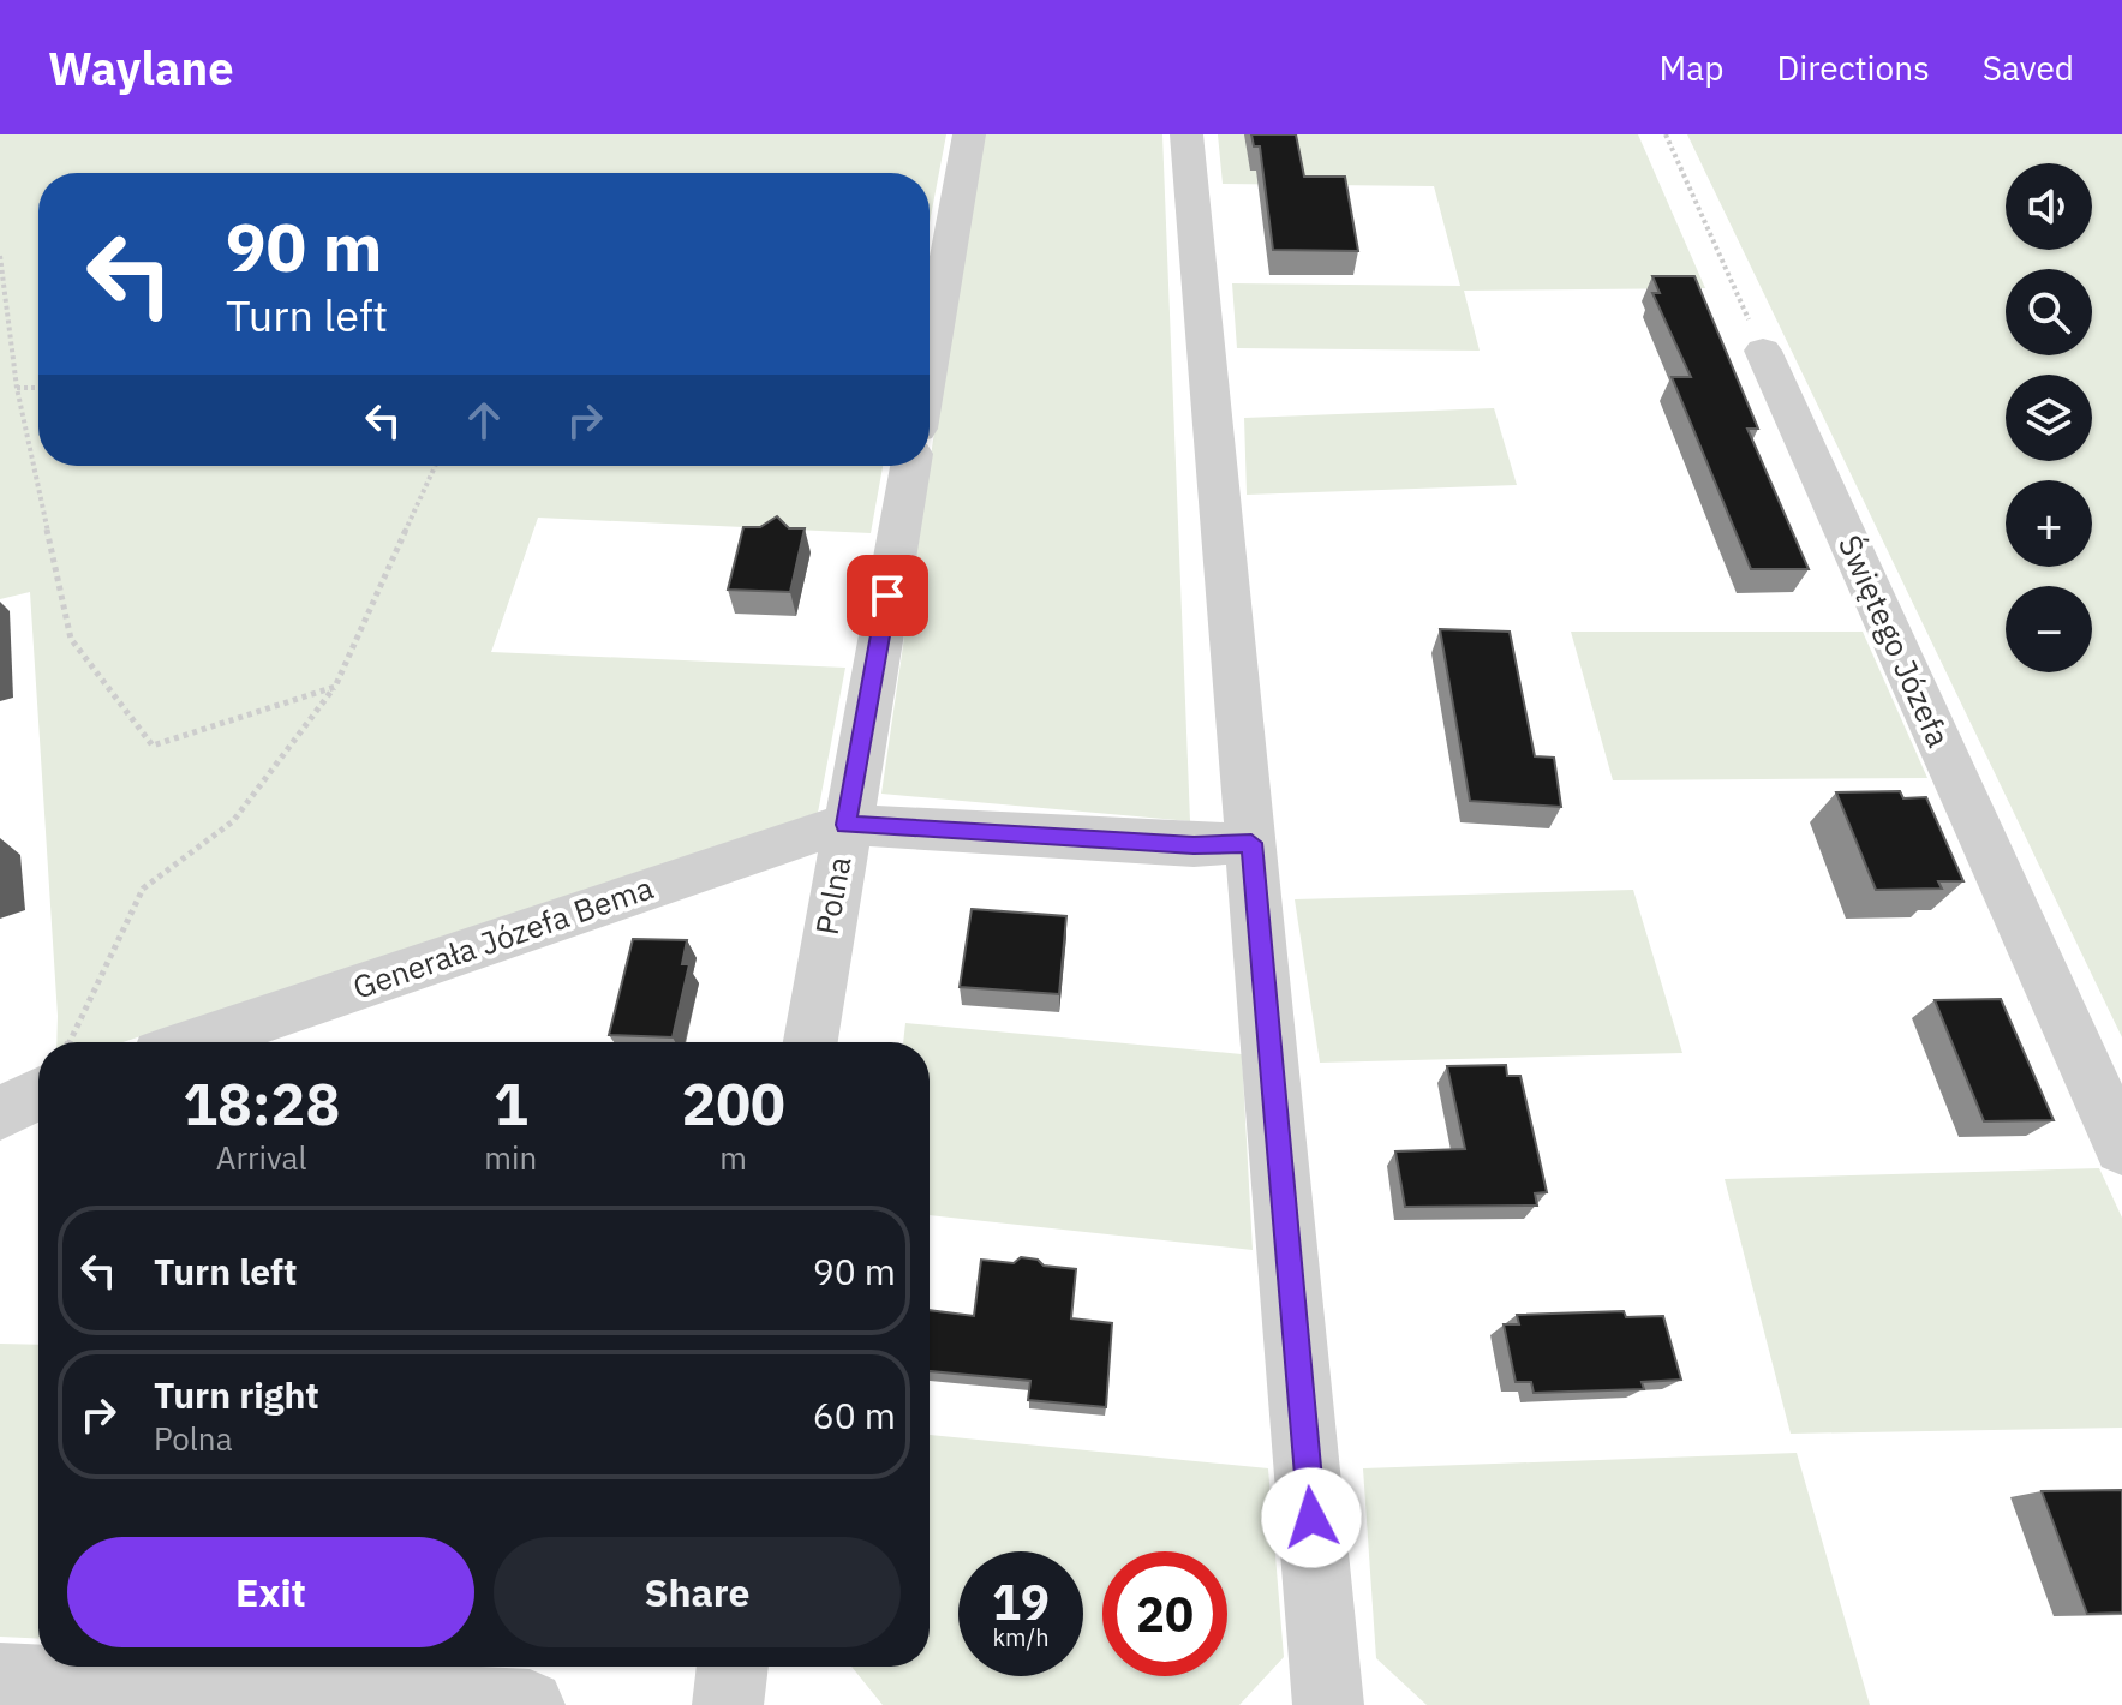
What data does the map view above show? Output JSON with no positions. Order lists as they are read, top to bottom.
{
  "streets": {
    "street": ["Świętego Józefa", "Polna", "Generała Józefa Bema"]
  },
  "crossings": [
    ["Polna", "Generała Józefa Bema"]
  ],
  "page": {
    "header": "Waylane",
    "nav": ["Map", "Directions", "Saved"],
    "map_buttons": ["+", "−"],
    "turn": ["90 m", "Turn left"],
    "eta": [
      "18:28",
      "Arrival",
      "1",
      "min",
      "200",
      "m"
    ],
    "list": [
      {
        "name": "Turn left",
        "value": "90 m"
      },
      {
        "name": "Turn right",
        "note": "Polna",
        "value": "60 m"
      }
    ],
    "buttons": ["Exit", "Share"],
    "speed": "19 km/h",
    "limit": "20"
  }
}
